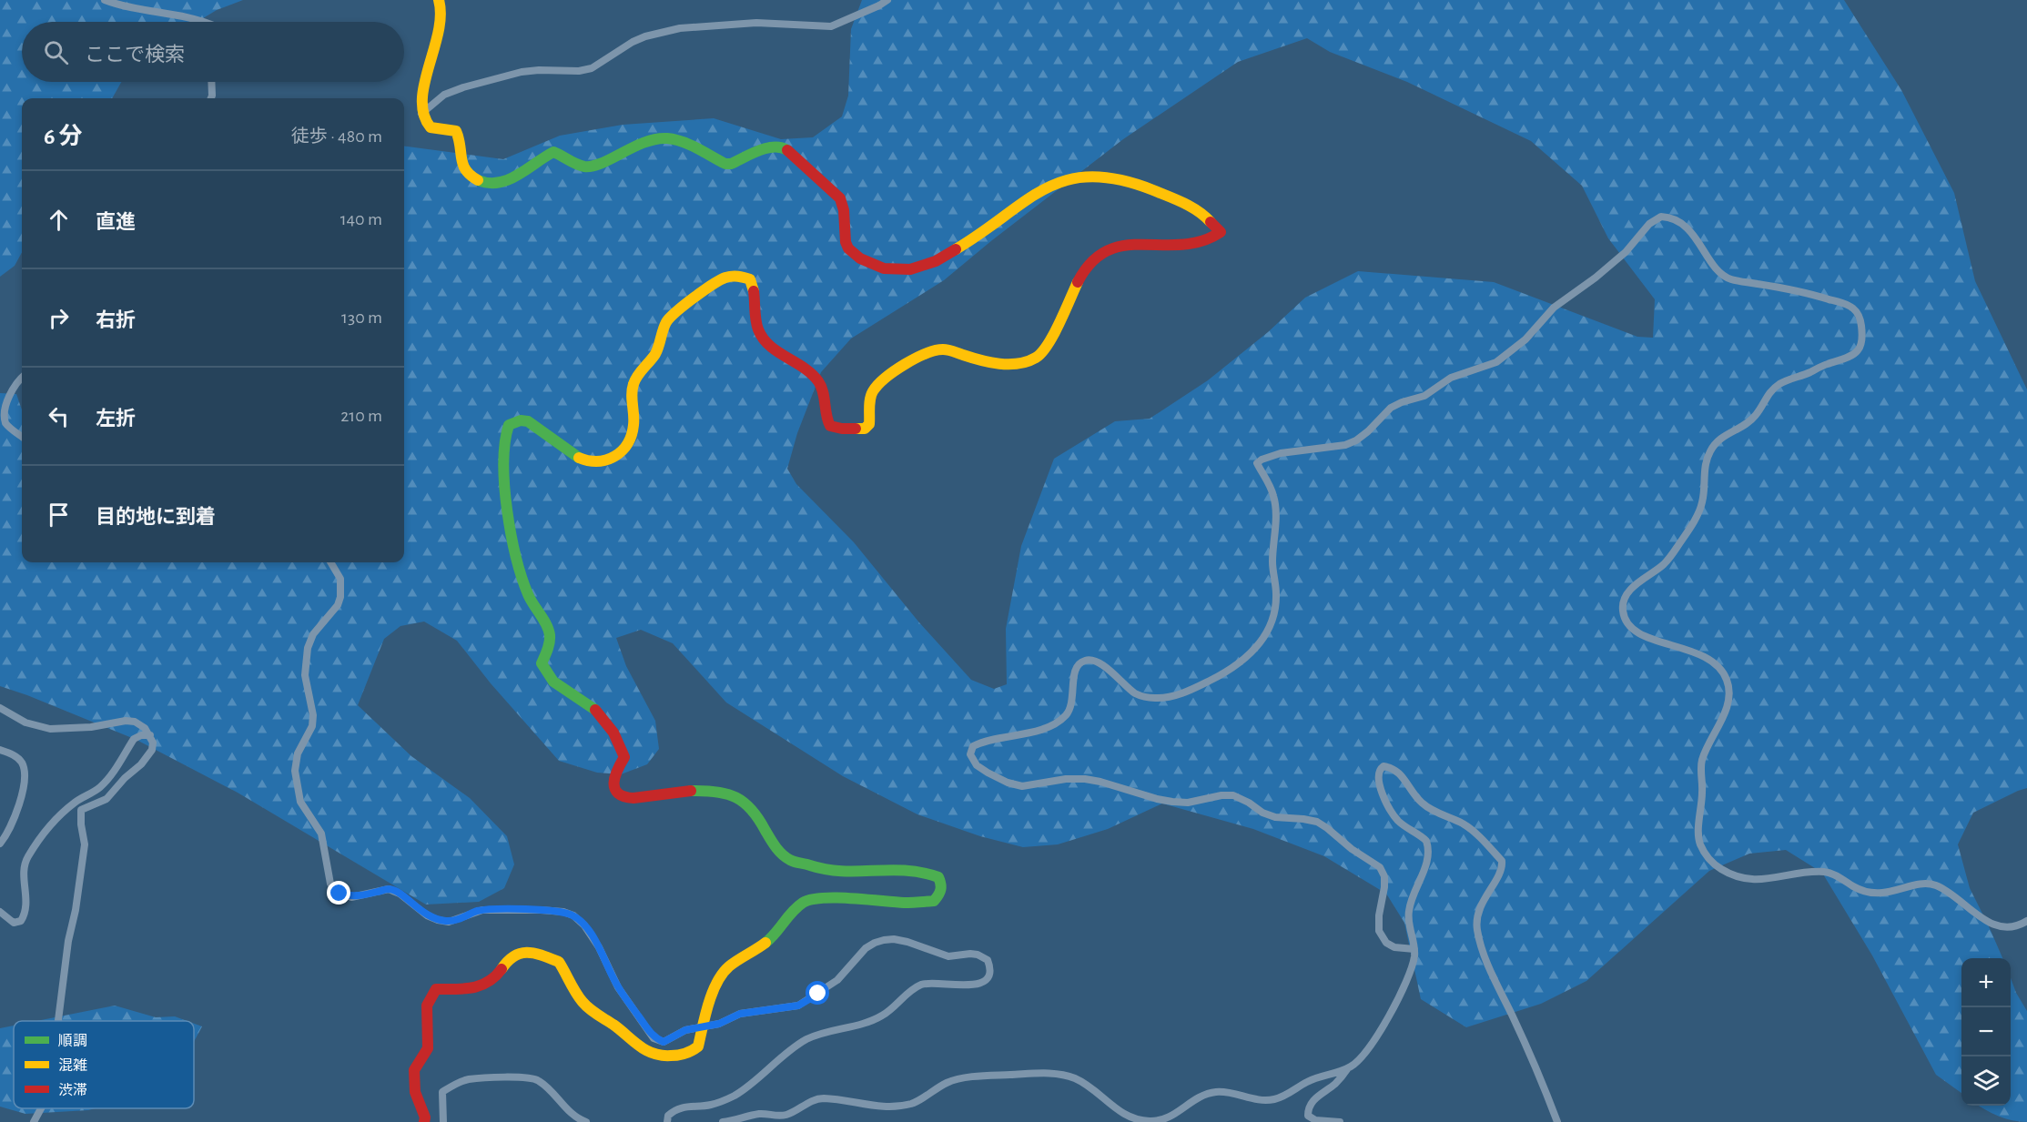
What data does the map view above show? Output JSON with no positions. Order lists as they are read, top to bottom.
{
  "legend": ["順調", "混雑", "渋滞"],
  "page": {
    "search": "ここで検索",
    "heading": ["6 分", "徒歩 · 480 m"],
    "list": [
      ["直進", "140 m"],
      ["右折", "130 m"],
      ["左折", "210 m"],
      "目的地に到着"
    ],
    "map_buttons": ["+", "−"]
  }
}
